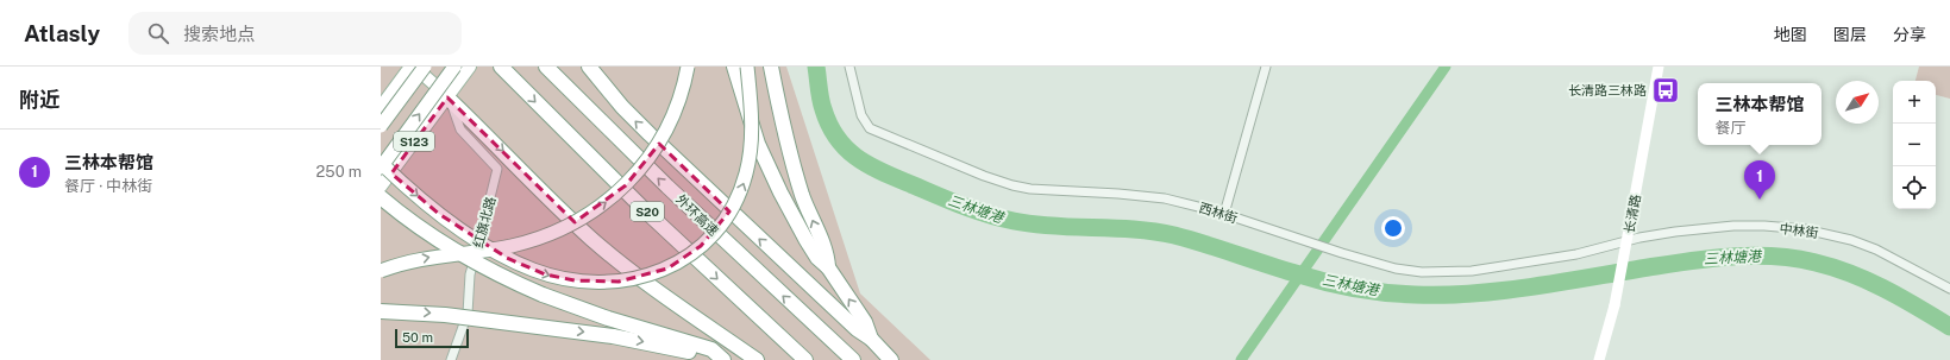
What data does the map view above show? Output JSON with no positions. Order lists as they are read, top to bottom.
{
  "streets": {
    "highway": ["S20", "外环高速"],
    "main road": ["S123", "长清路"],
    "street": ["西林街", "红旗北路", "中林街"]
  },
  "crossings": [
    ["S123", "红旗北路"],
    ["西林街", "长清路"],
    ["西林街", "中林街"],
    ["长清路", "中林街"]
  ],
  "water": ["三林塘港"],
  "places": {
    "bus stop": ["长清路三林路"]
  },
  "scale_bar": "50 m",
  "north": "top right",
  "page": {
    "header": "Atlasly",
    "search": "搜索地点",
    "nav": ["地图", "图层", "分享"],
    "heading": "附近",
    "map_buttons": ["+", "−"],
    "popup": ["三林本帮馆", "餐厅"],
    "list": [
      {
        "mark": "1",
        "name": "三林本帮馆",
        "note": "餐厅 · 中林街",
        "value": "250 m"
      }
    ],
    "pins": "1",
    "scale": "50 m"
  }
}
